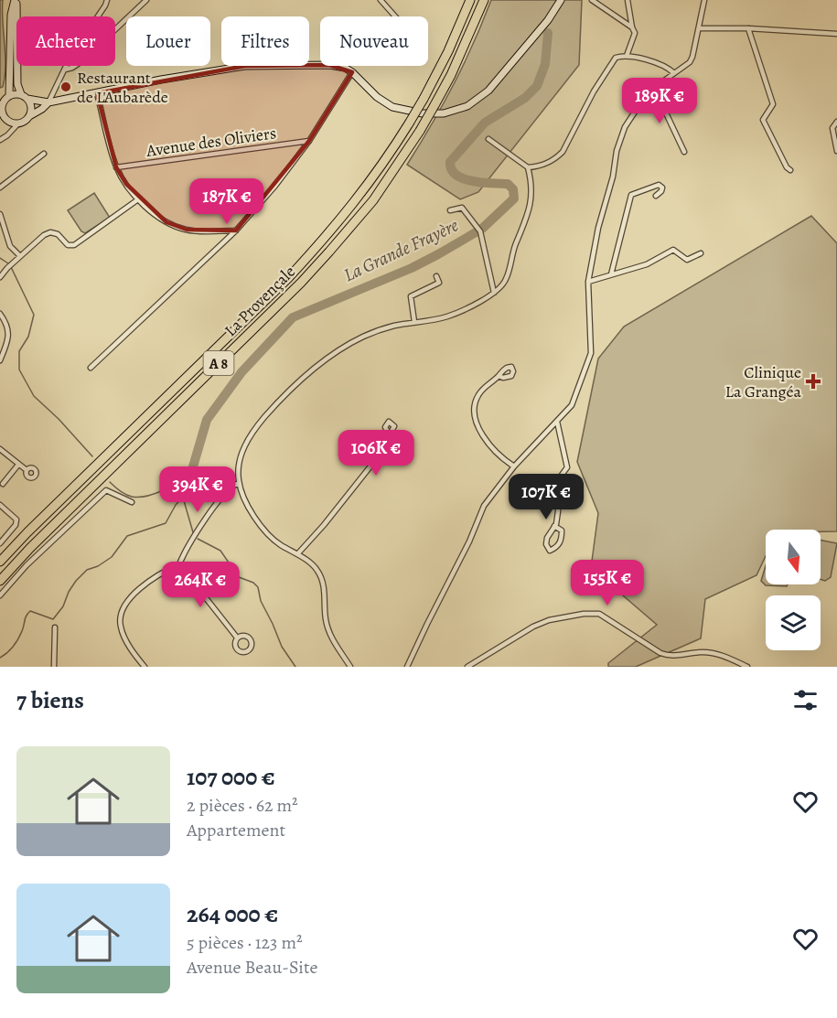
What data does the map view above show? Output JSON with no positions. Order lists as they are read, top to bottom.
{
  "streets": {
    "highway": ["La Provençale", "A 8"],
    "street": ["Avenue des Oliviers"]
  },
  "water": ["La Grande Frayère"],
  "places": {
    "other": ["Restaurant de L'Aubarède"],
    "health": ["Clinique La Grangéa"]
  },
  "north": "bottom",
  "page": {
    "chip": [
      "Acheter",
      "Louer",
      "Filtres",
      "Nouveau"
    ],
    "price": [
      "189K €",
      "187K €",
      "106K €",
      "394K €",
      "107K €",
      "155K €",
      "264K €"
    ],
    "heading": "7 biens",
    "list": [
      {
        "name": "107 000 €",
        "note": "2 pièces · 62 m² · Appartement"
      },
      {
        "name": "264 000 €",
        "note": "5 pièces · 123 m² · Avenue Beau-Site"
      }
    ]
  }
}
